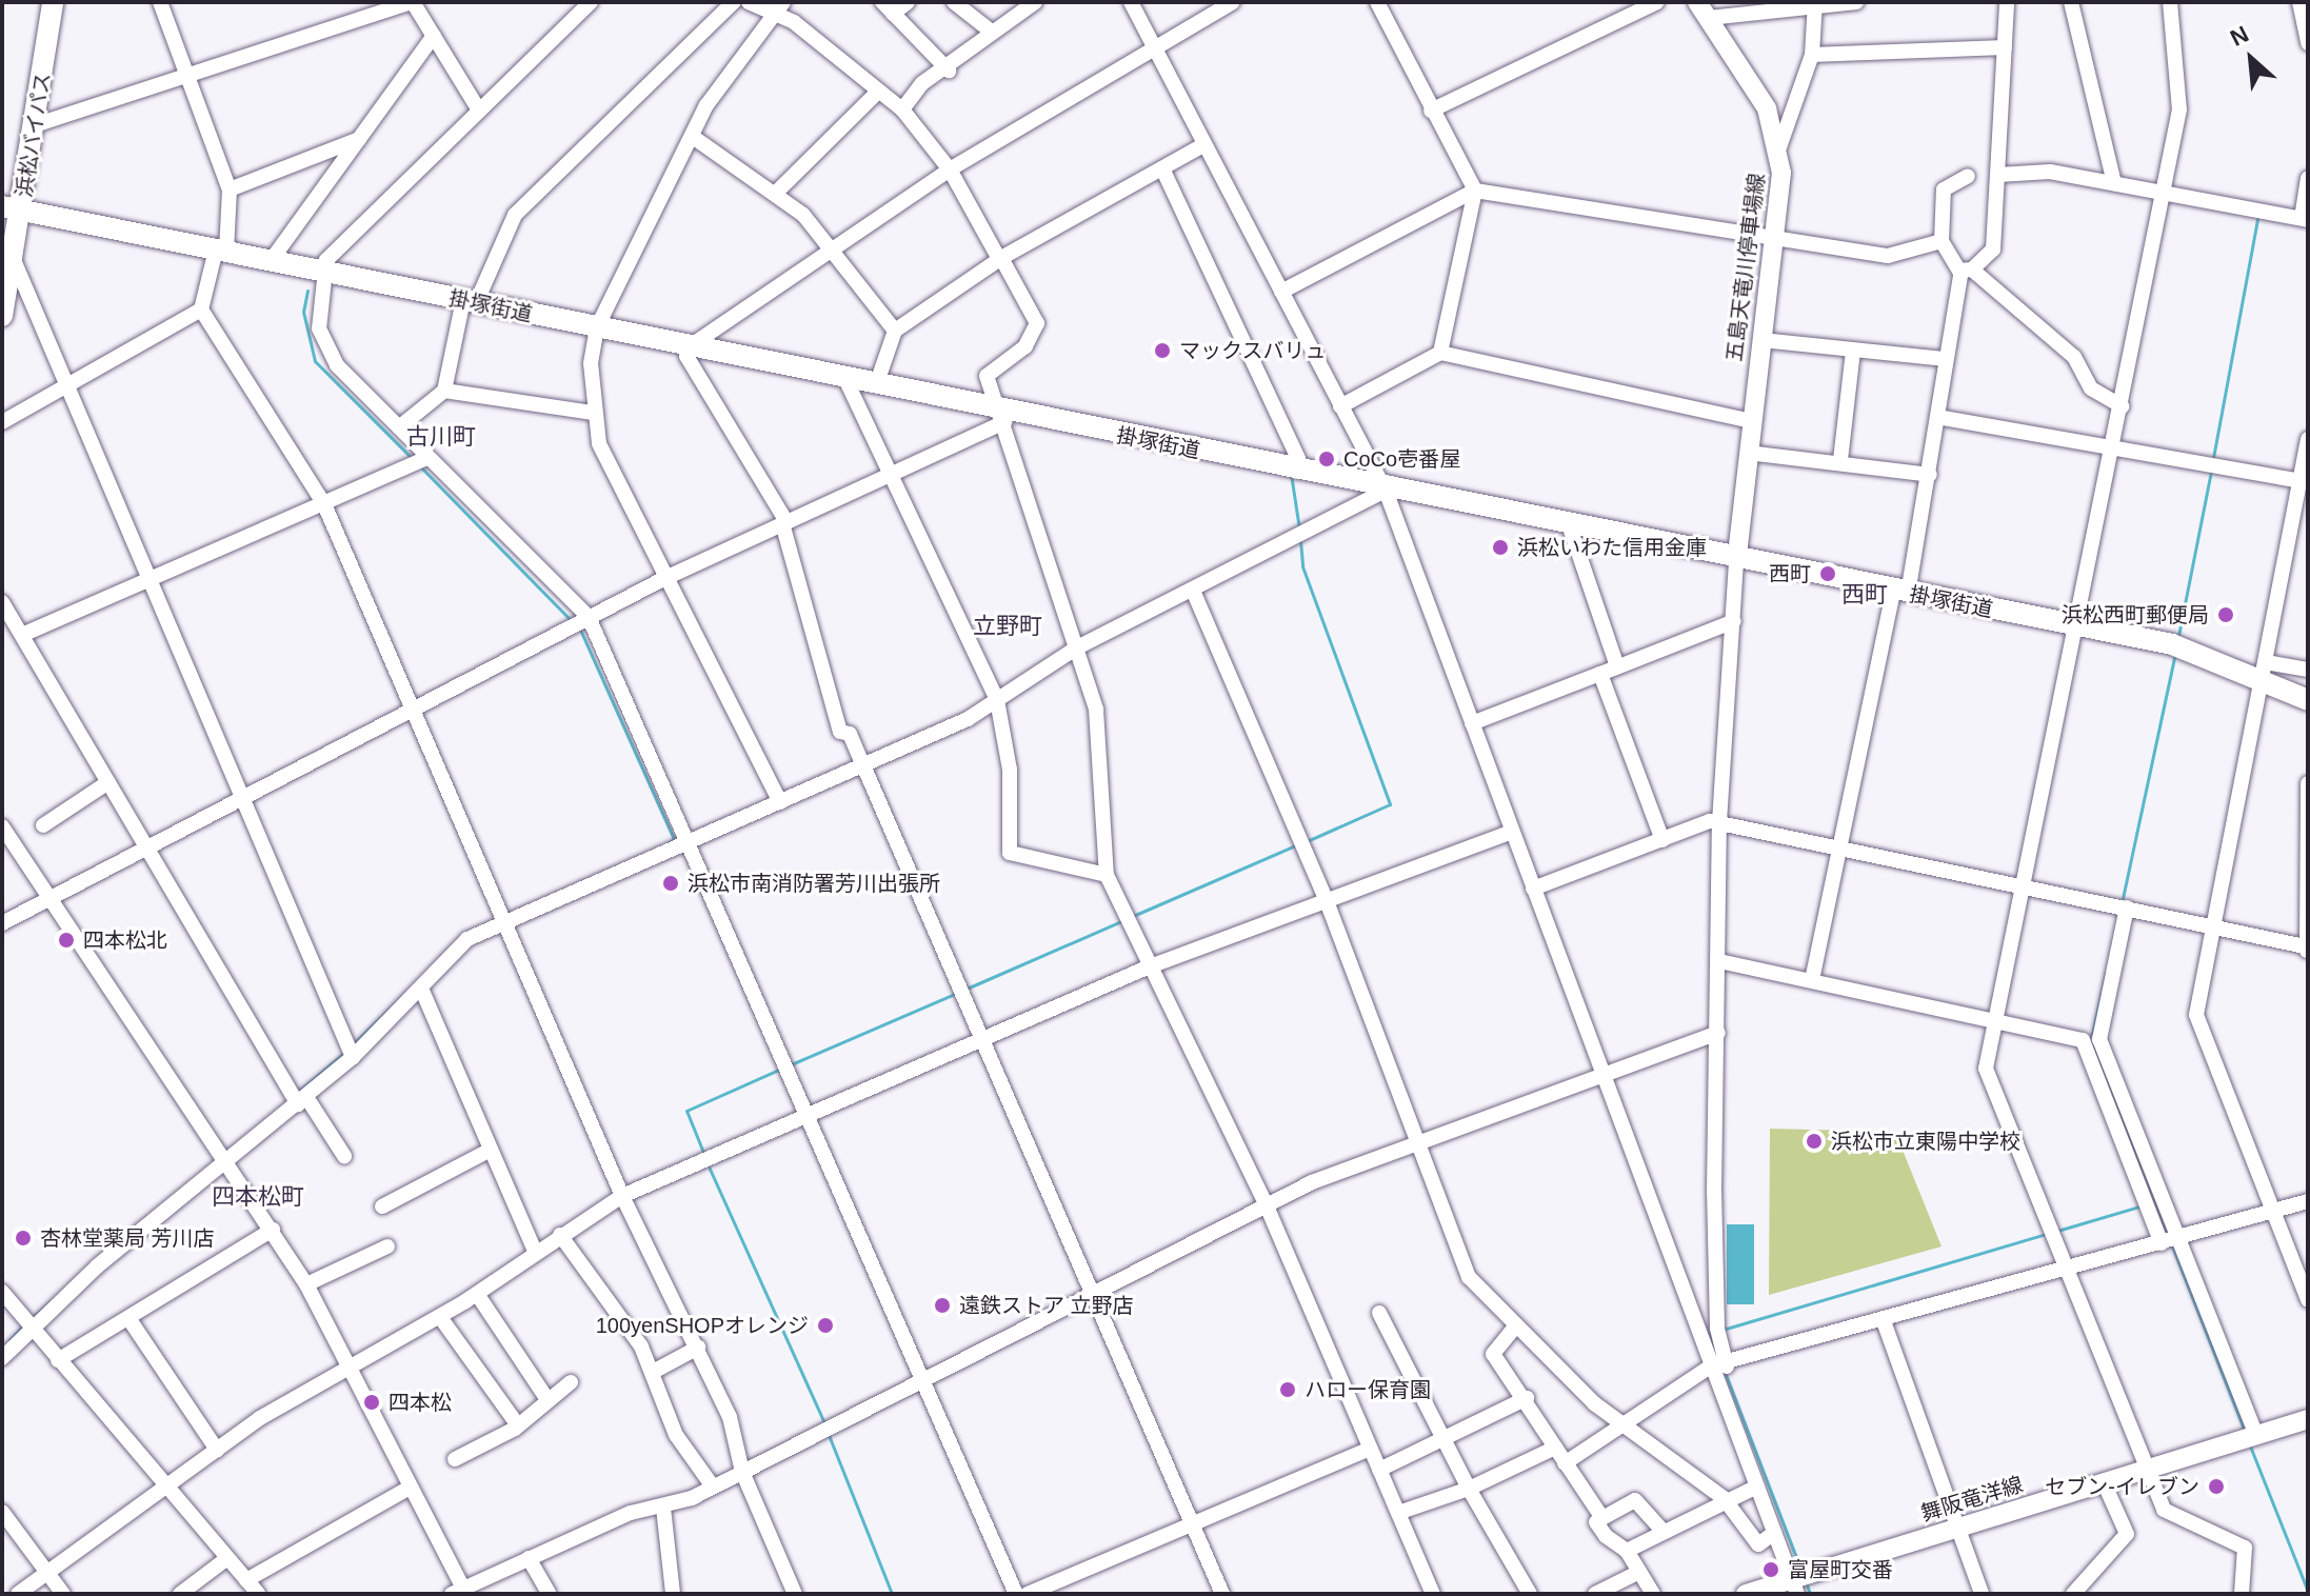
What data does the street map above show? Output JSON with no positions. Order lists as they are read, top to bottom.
{
  "streets": {
    "highway": ["浜松バイパス", "掛塚街道"],
    "main road": ["五島天竜川停車場線", "舞阪竜洋線"]
  },
  "crossings": [
    ["浜松バイパス", "掛塚街道"],
    ["五島天竜川停車場線", "掛塚街道"]
  ],
  "districts": [
    "古川町",
    "西町",
    "立野町",
    "四本松町"
  ],
  "places": [
    "マックスバリュ",
    "CoCo壱番屋",
    "浜松いわた信用金庫",
    "西町",
    "浜松西町郵便局",
    "浜松市南消防署芳川出張所",
    "四本松北",
    "浜松市立東陽中学校",
    "杏林堂薬局 芳川店",
    "遠鉄ストア 立野店",
    "100yenSHOPオレンジ",
    "ハロー保育園",
    "四本松",
    "セブン-イレブン",
    "富屋町交番"
  ],
  "north": "top left"
}
